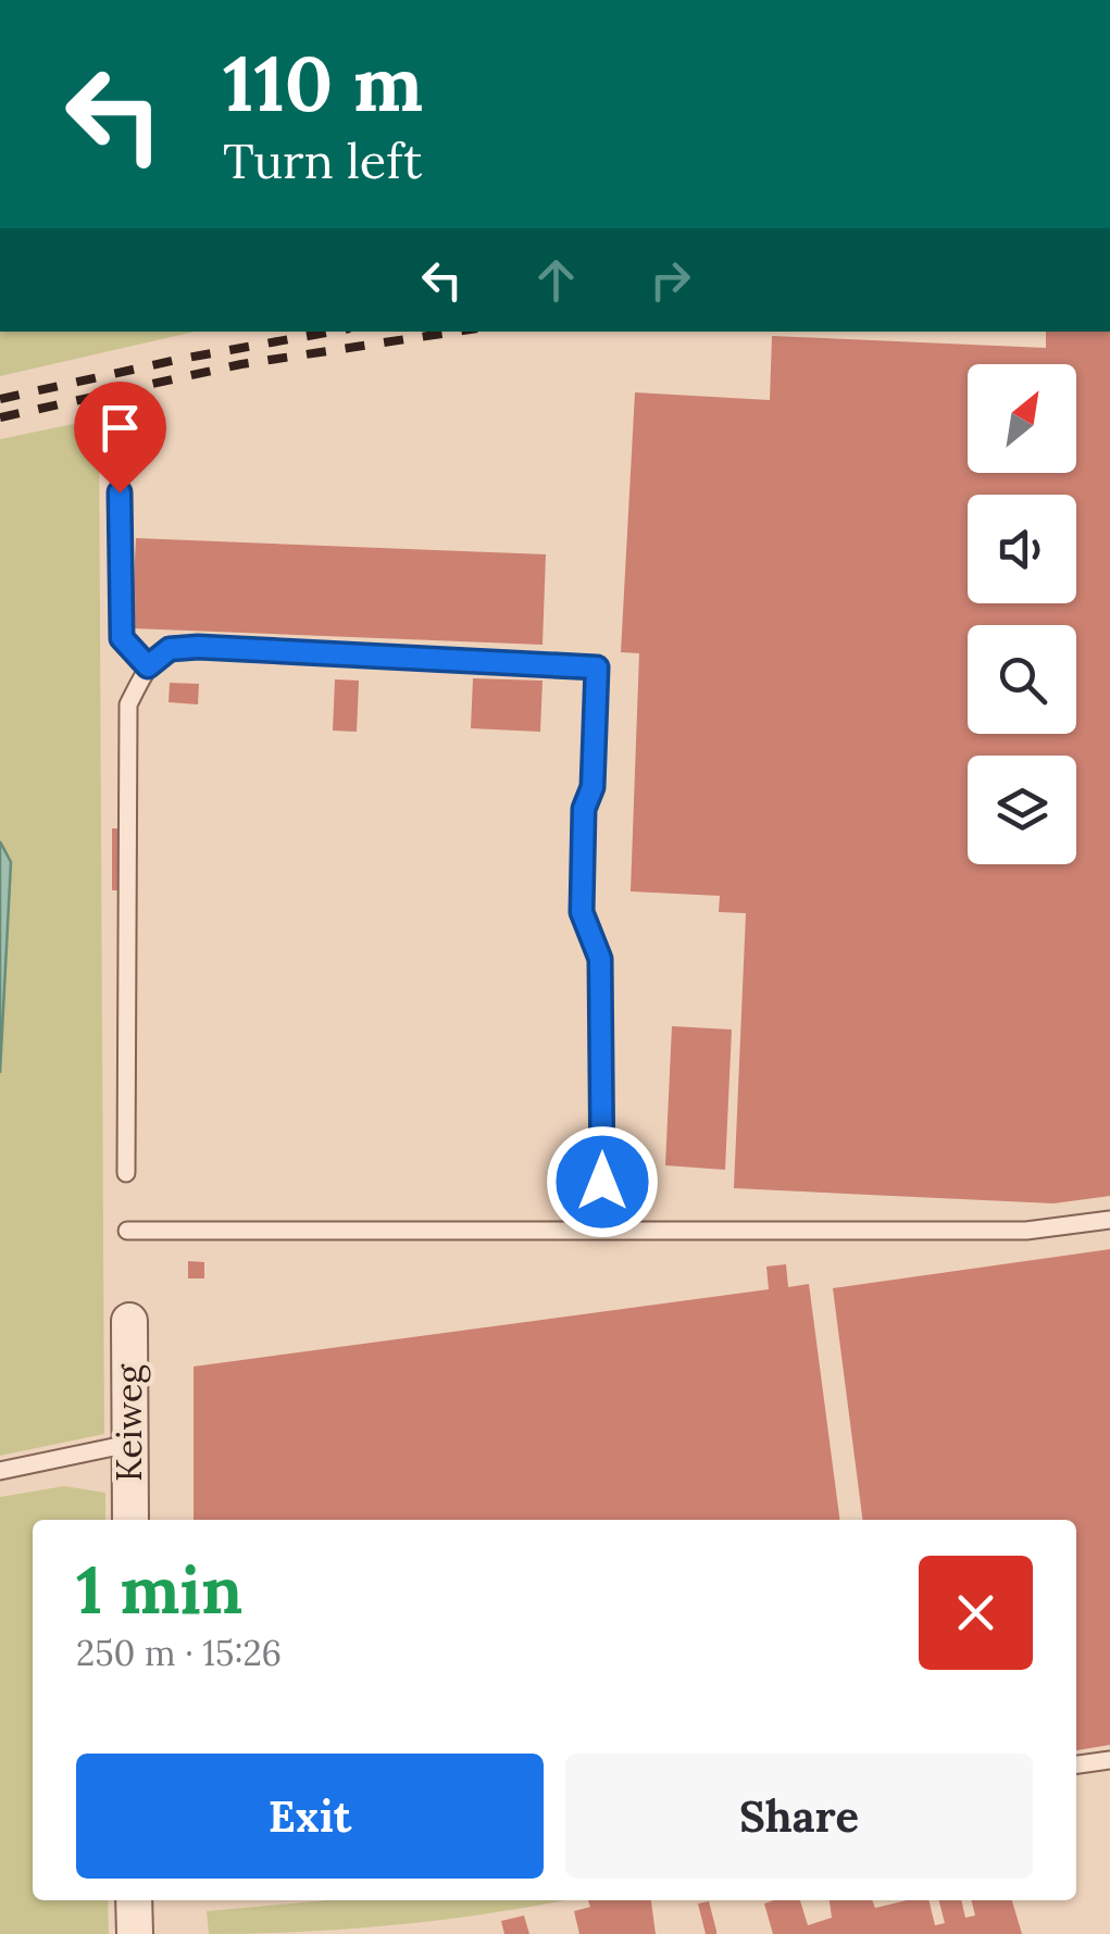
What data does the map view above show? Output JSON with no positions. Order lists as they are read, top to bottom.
{
  "streets": {
    "street": ["Keiweg"]
  },
  "north": "top right",
  "page": {
    "turn": ["110 m", "Turn left"],
    "heading": ["1 min", "250 m · 15:26"],
    "buttons": ["Exit", "Share"]
  }
}
